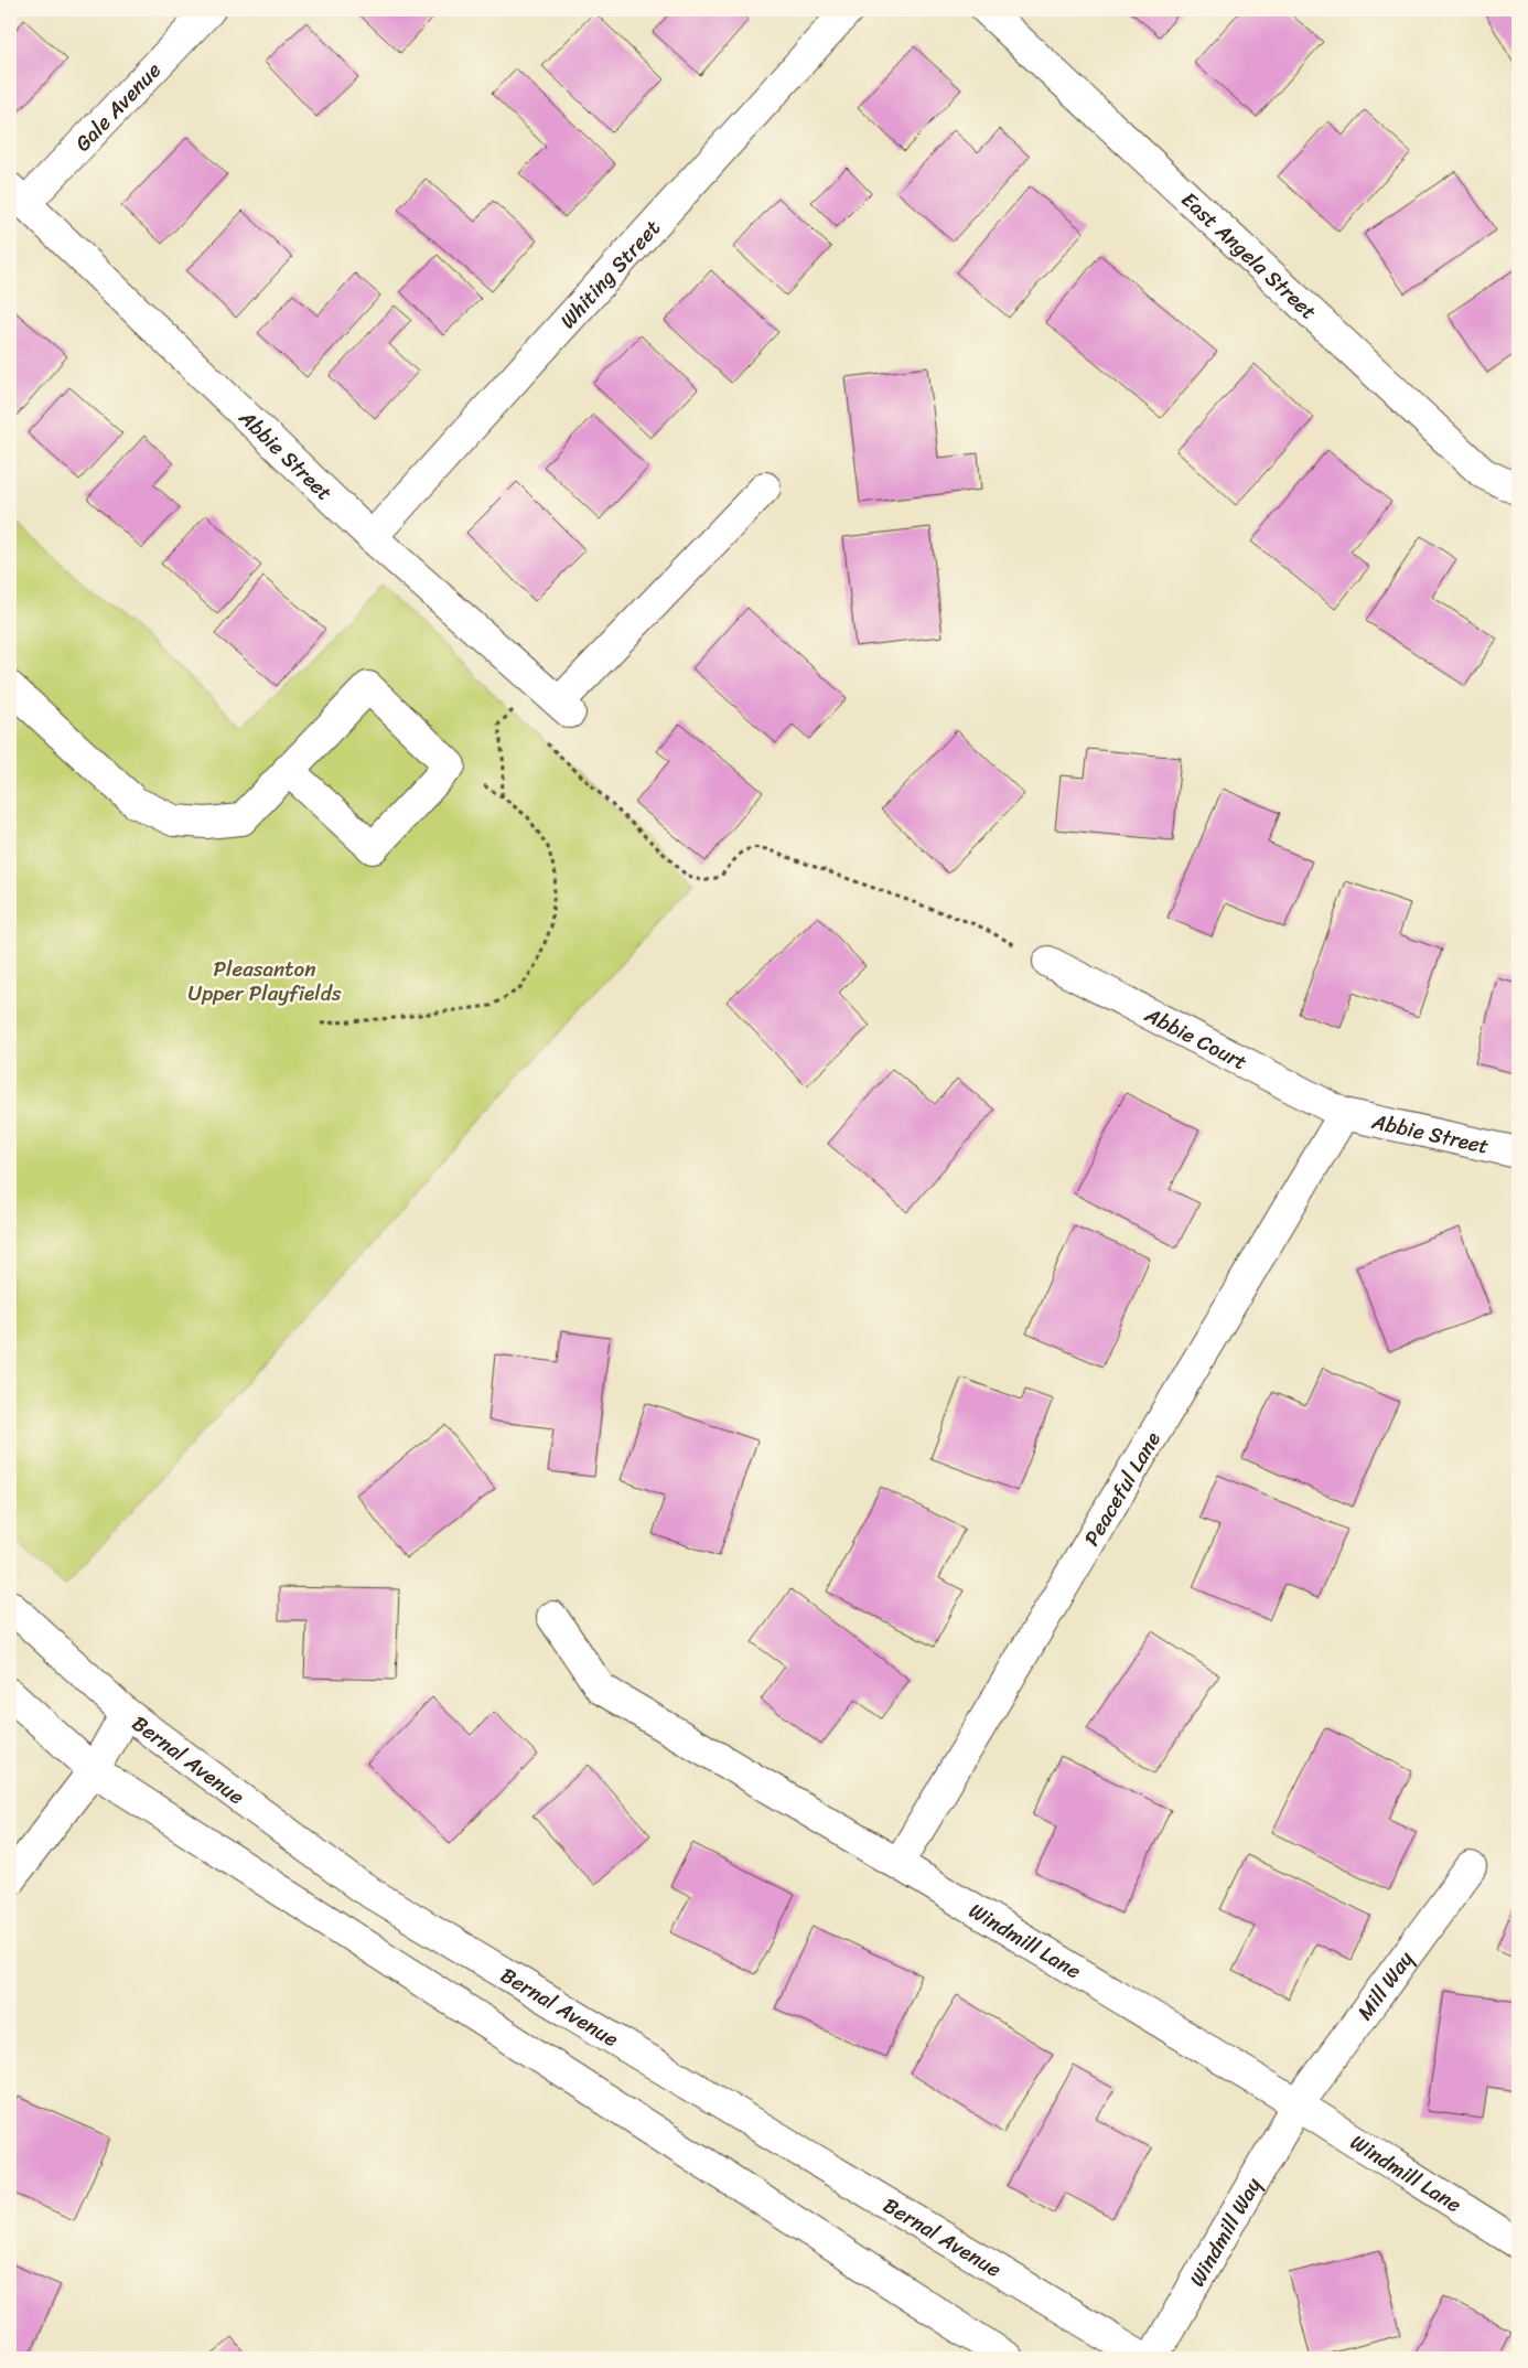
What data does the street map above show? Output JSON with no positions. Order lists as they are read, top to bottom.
{
  "streets": {
    "street": [
      "Gale Avenue",
      "East Angela Street",
      "Whiting Street",
      "Abbie Street",
      "Abbie Court",
      "Peaceful Lane",
      "Bernal Avenue",
      "Windmill Lane",
      "Mill Way",
      "Windmill Way"
    ]
  },
  "crossings": [
    ["Gale Avenue", "Abbie Street"],
    ["Whiting Street", "Abbie Street"],
    ["Abbie Street", "Abbie Court"],
    ["Abbie Street", "Peaceful Lane"],
    ["Abbie Court", "Peaceful Lane"],
    ["Peaceful Lane", "Windmill Lane"],
    ["Windmill Lane", "Mill Way"],
    ["Windmill Lane", "Windmill Way"],
    ["Mill Way", "Windmill Way"]
  ],
  "parks": ["Pleasanton Upper Playfields"]
}
